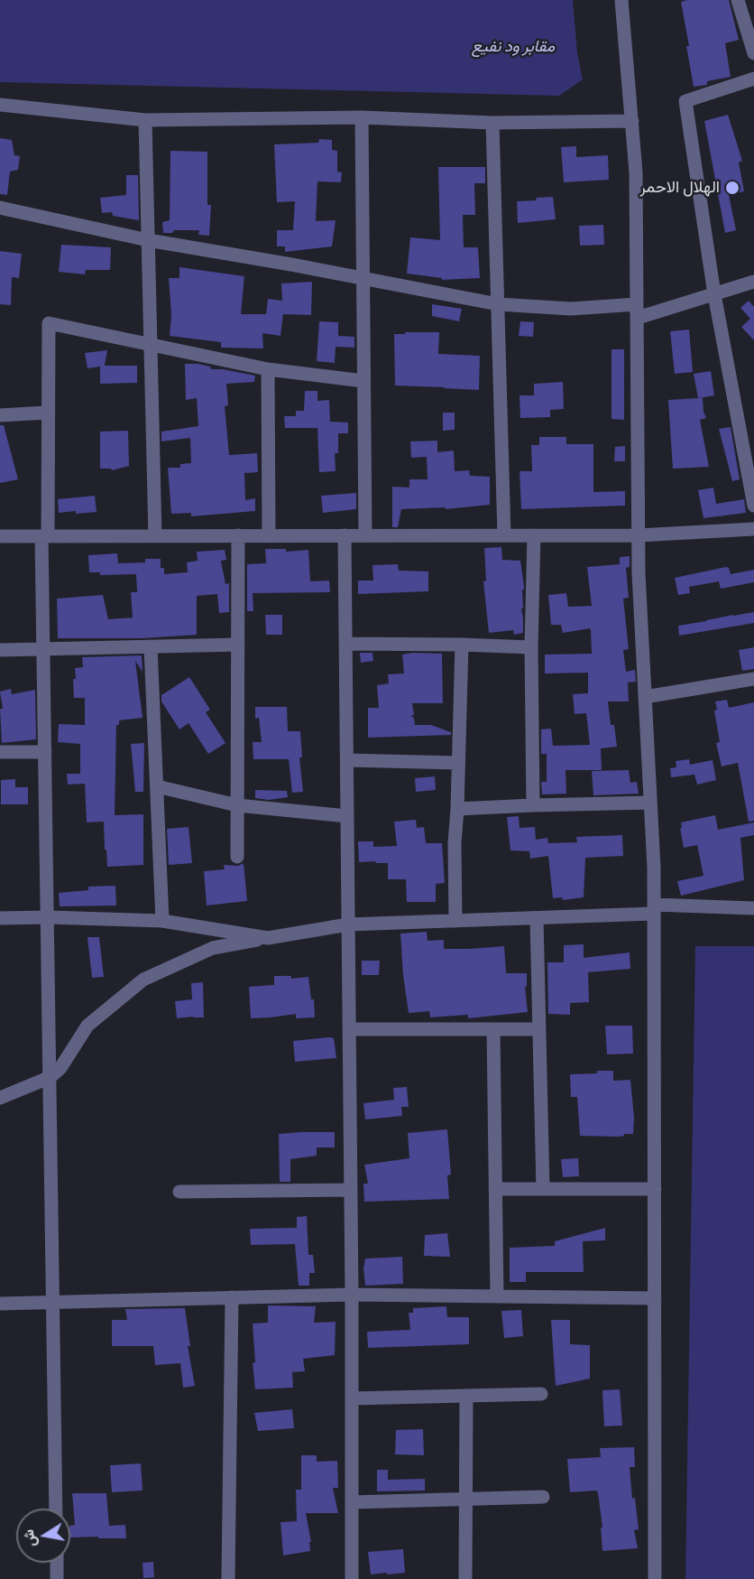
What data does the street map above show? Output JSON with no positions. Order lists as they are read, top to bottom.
{
  "parks": ["مقابر ود نفيع"],
  "places": ["الهلال الاحمر"],
  "north": "left"
}
